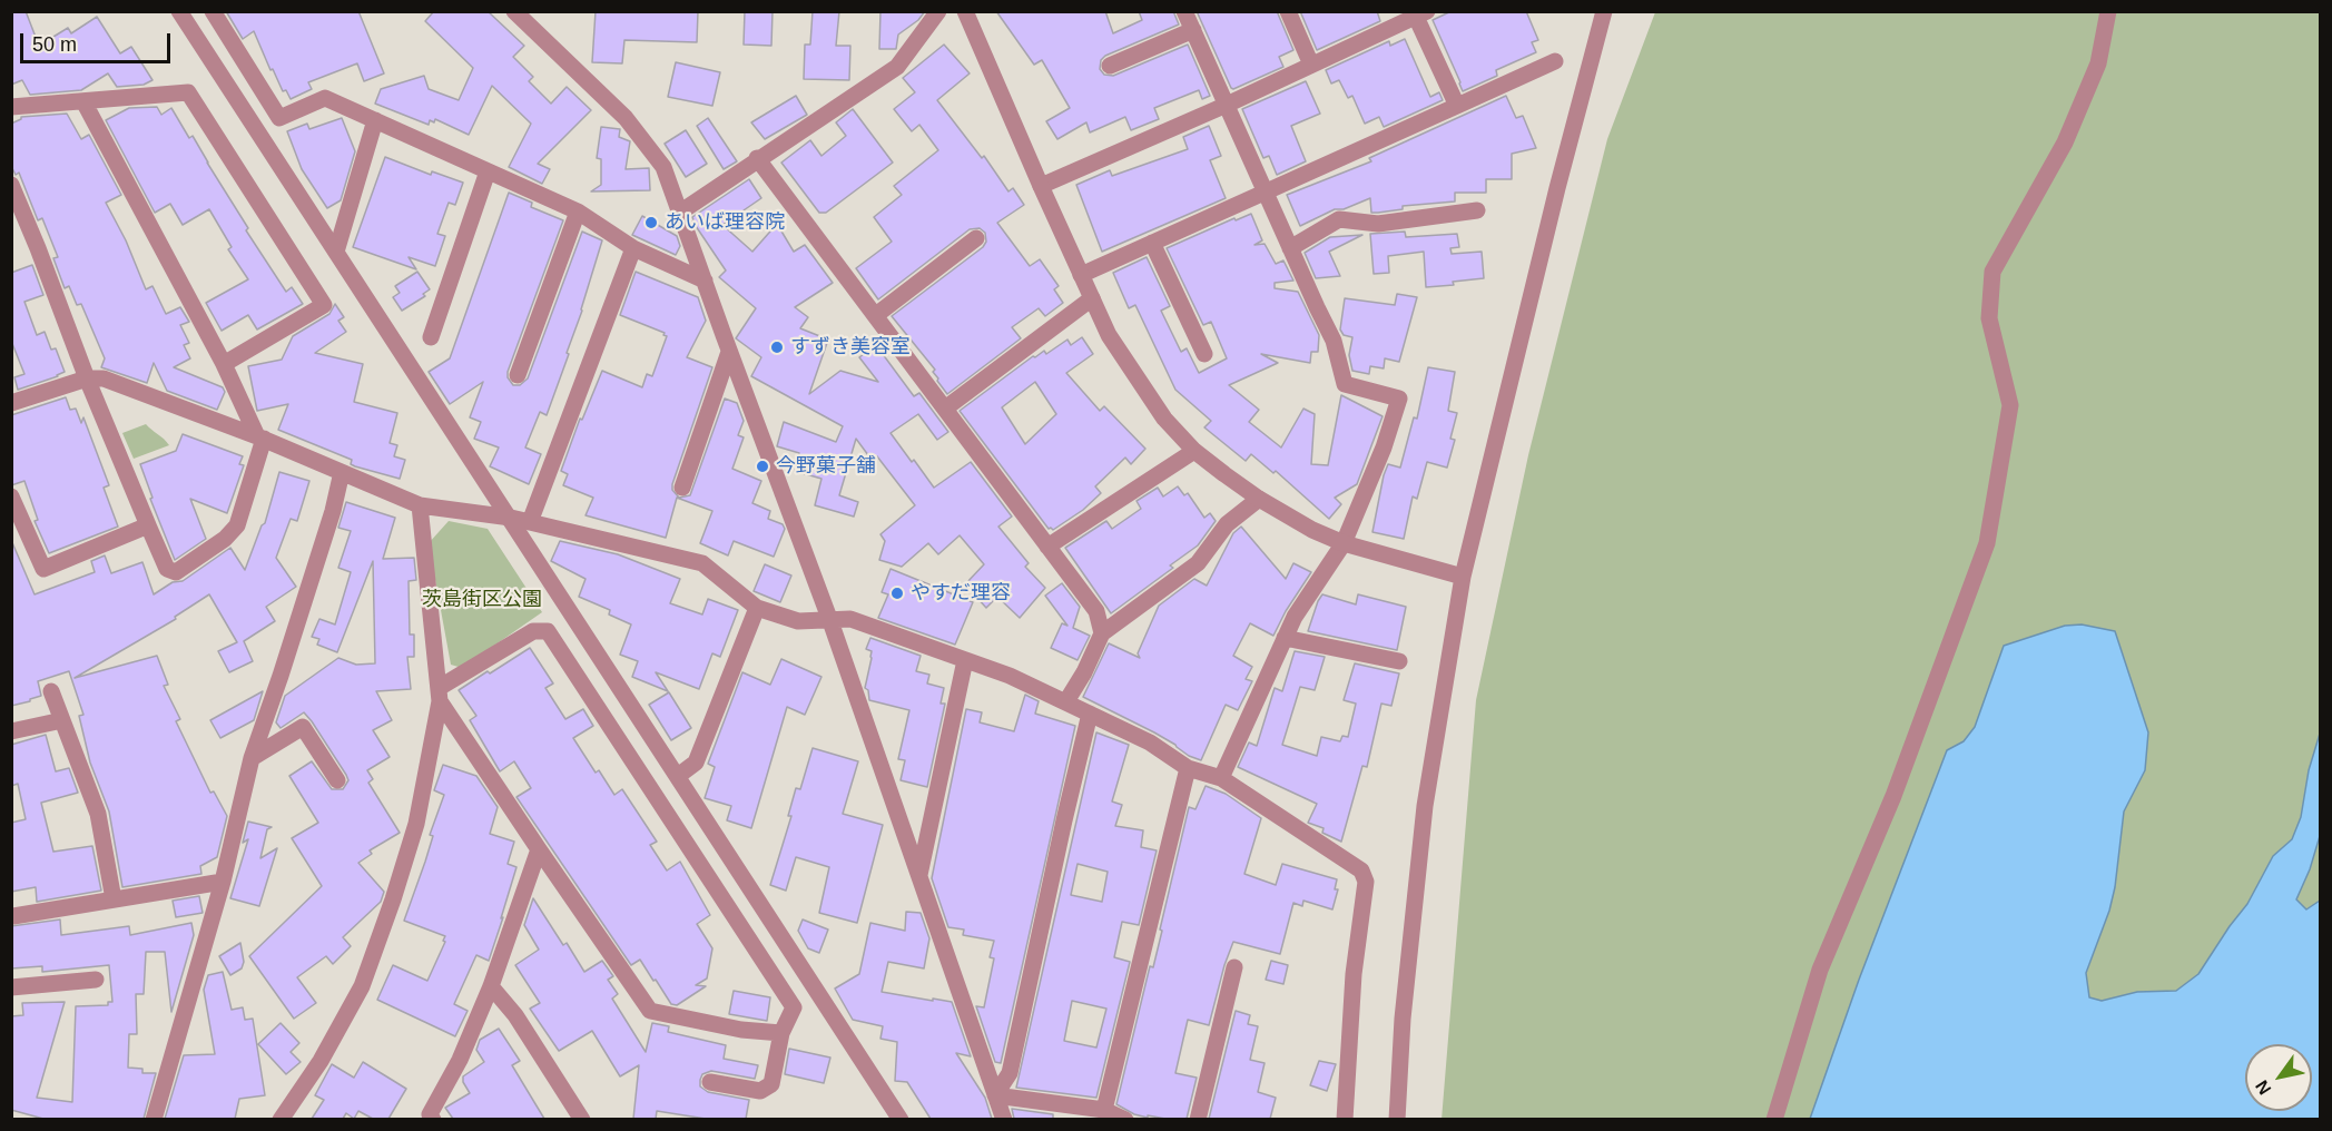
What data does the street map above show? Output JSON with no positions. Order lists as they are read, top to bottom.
{
  "parks": ["茨島街区公園"],
  "places": [
    "あいば理容院",
    "すずき美容室",
    "今野菓子舗",
    "やすだ理容"
  ],
  "scale_bar": "50 m",
  "north": "bottom left"
}
